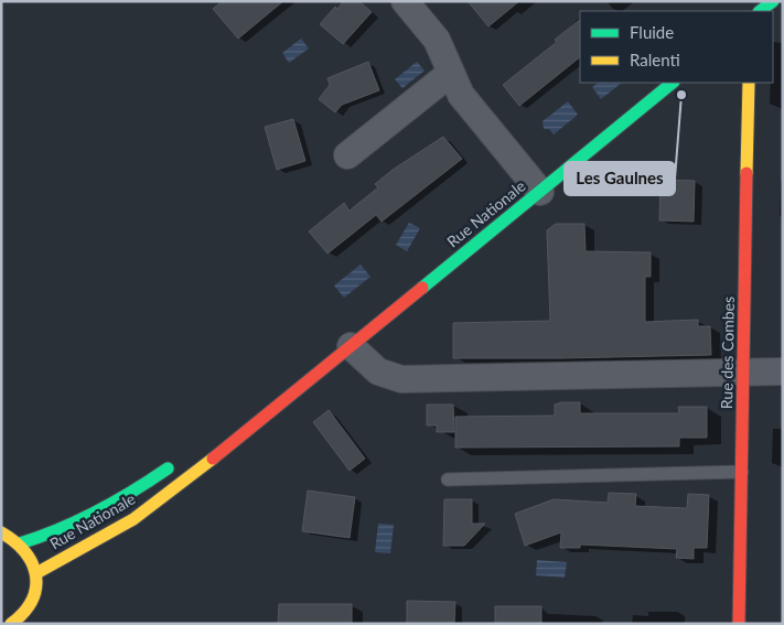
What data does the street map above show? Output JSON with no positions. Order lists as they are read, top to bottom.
{
  "streets": {
    "main road": ["Rue Nationale", "Rue des Combes"]
  },
  "places": ["Les Gaulnes"],
  "legend": ["Fluide", "Ralenti"]
}
